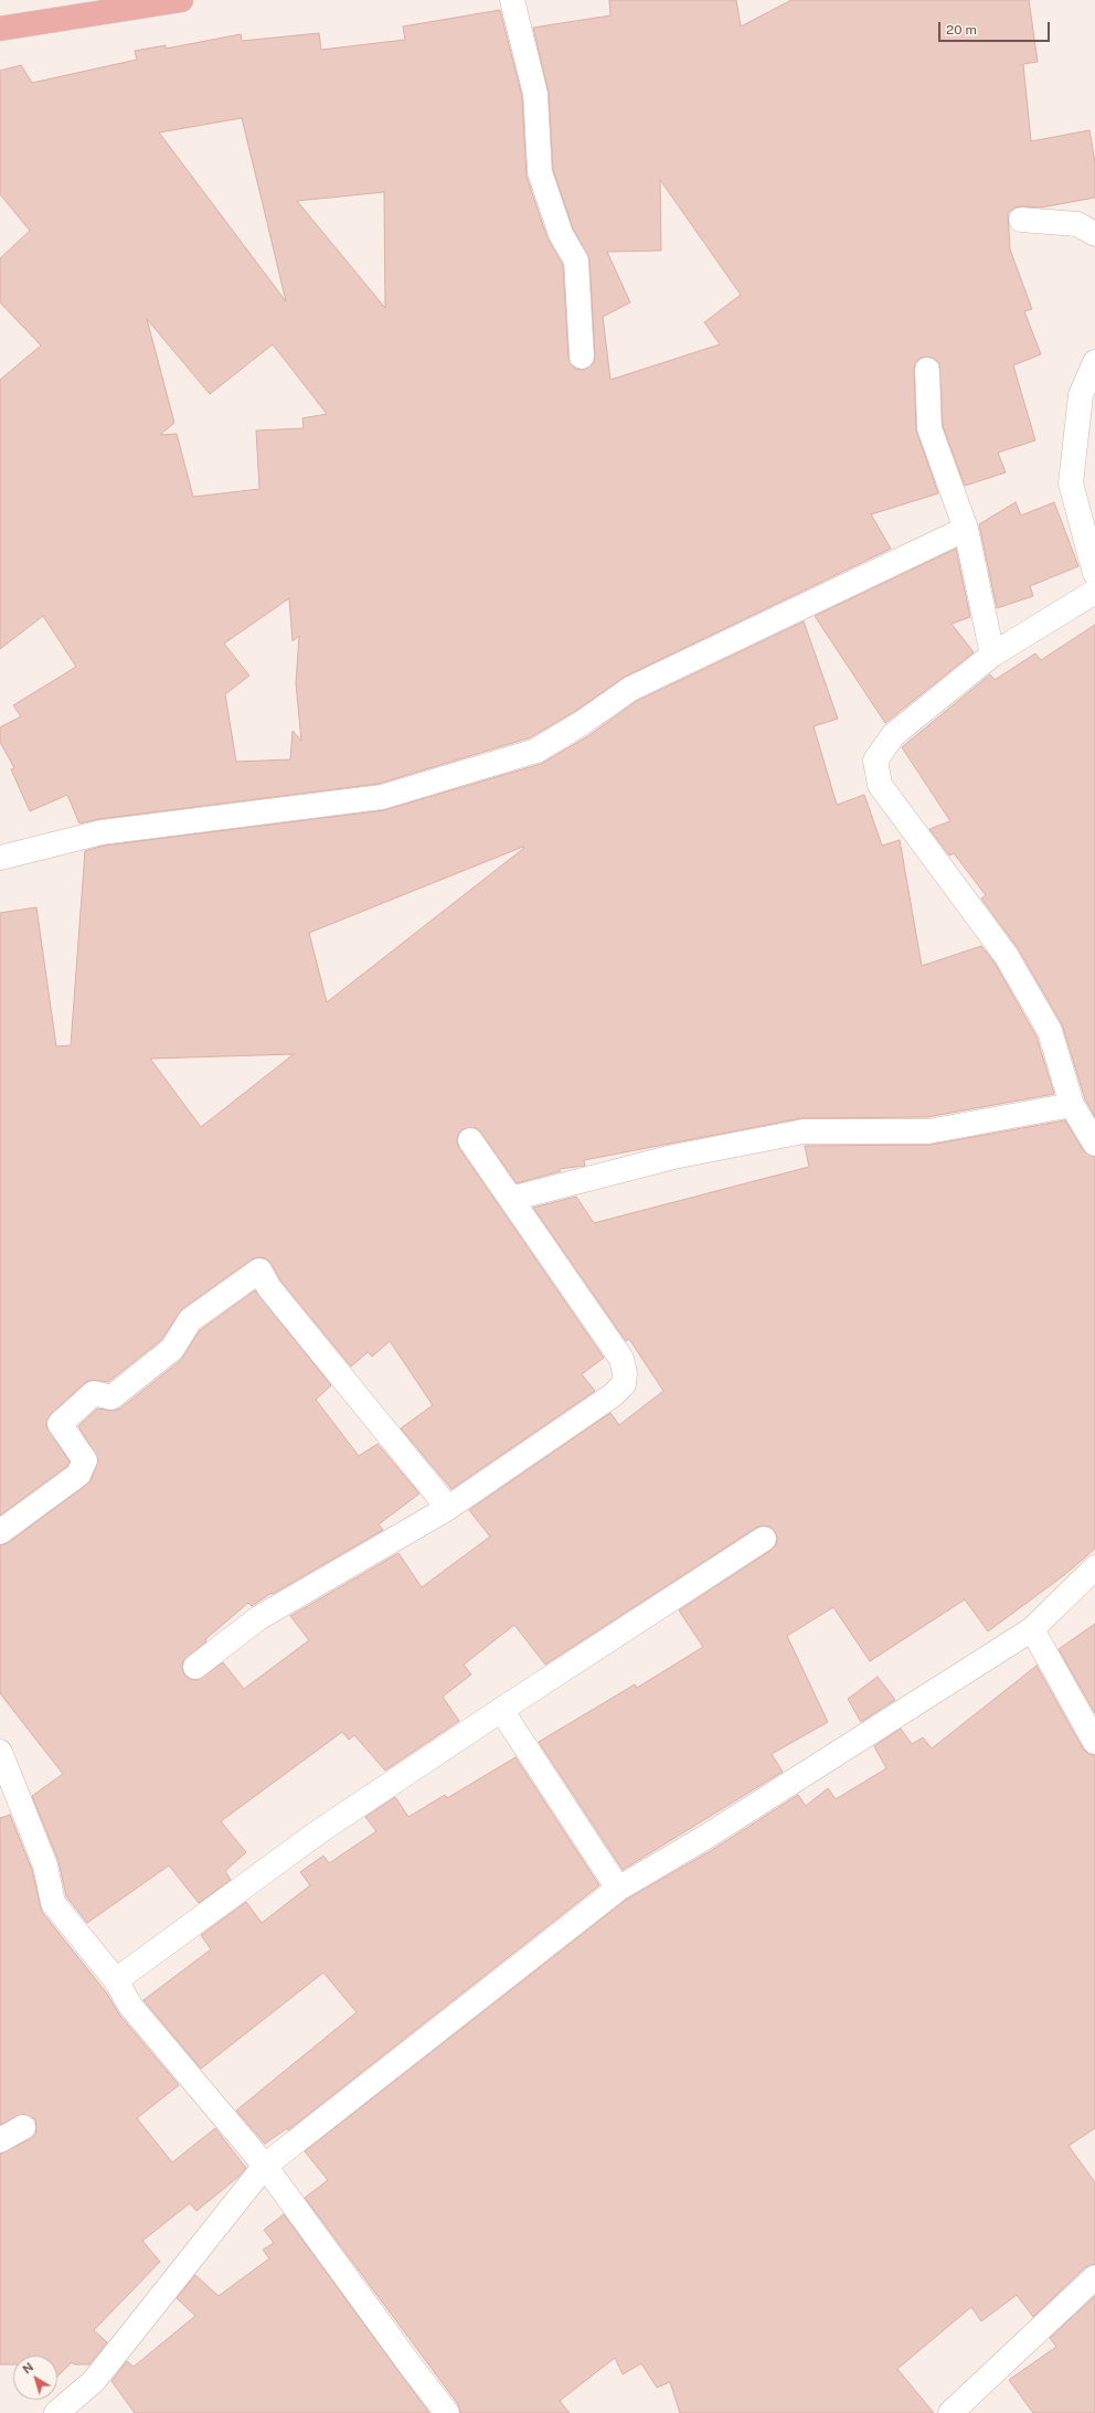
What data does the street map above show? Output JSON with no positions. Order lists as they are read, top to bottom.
{
  "scale_bar": "20 m",
  "north": "top left"
}
